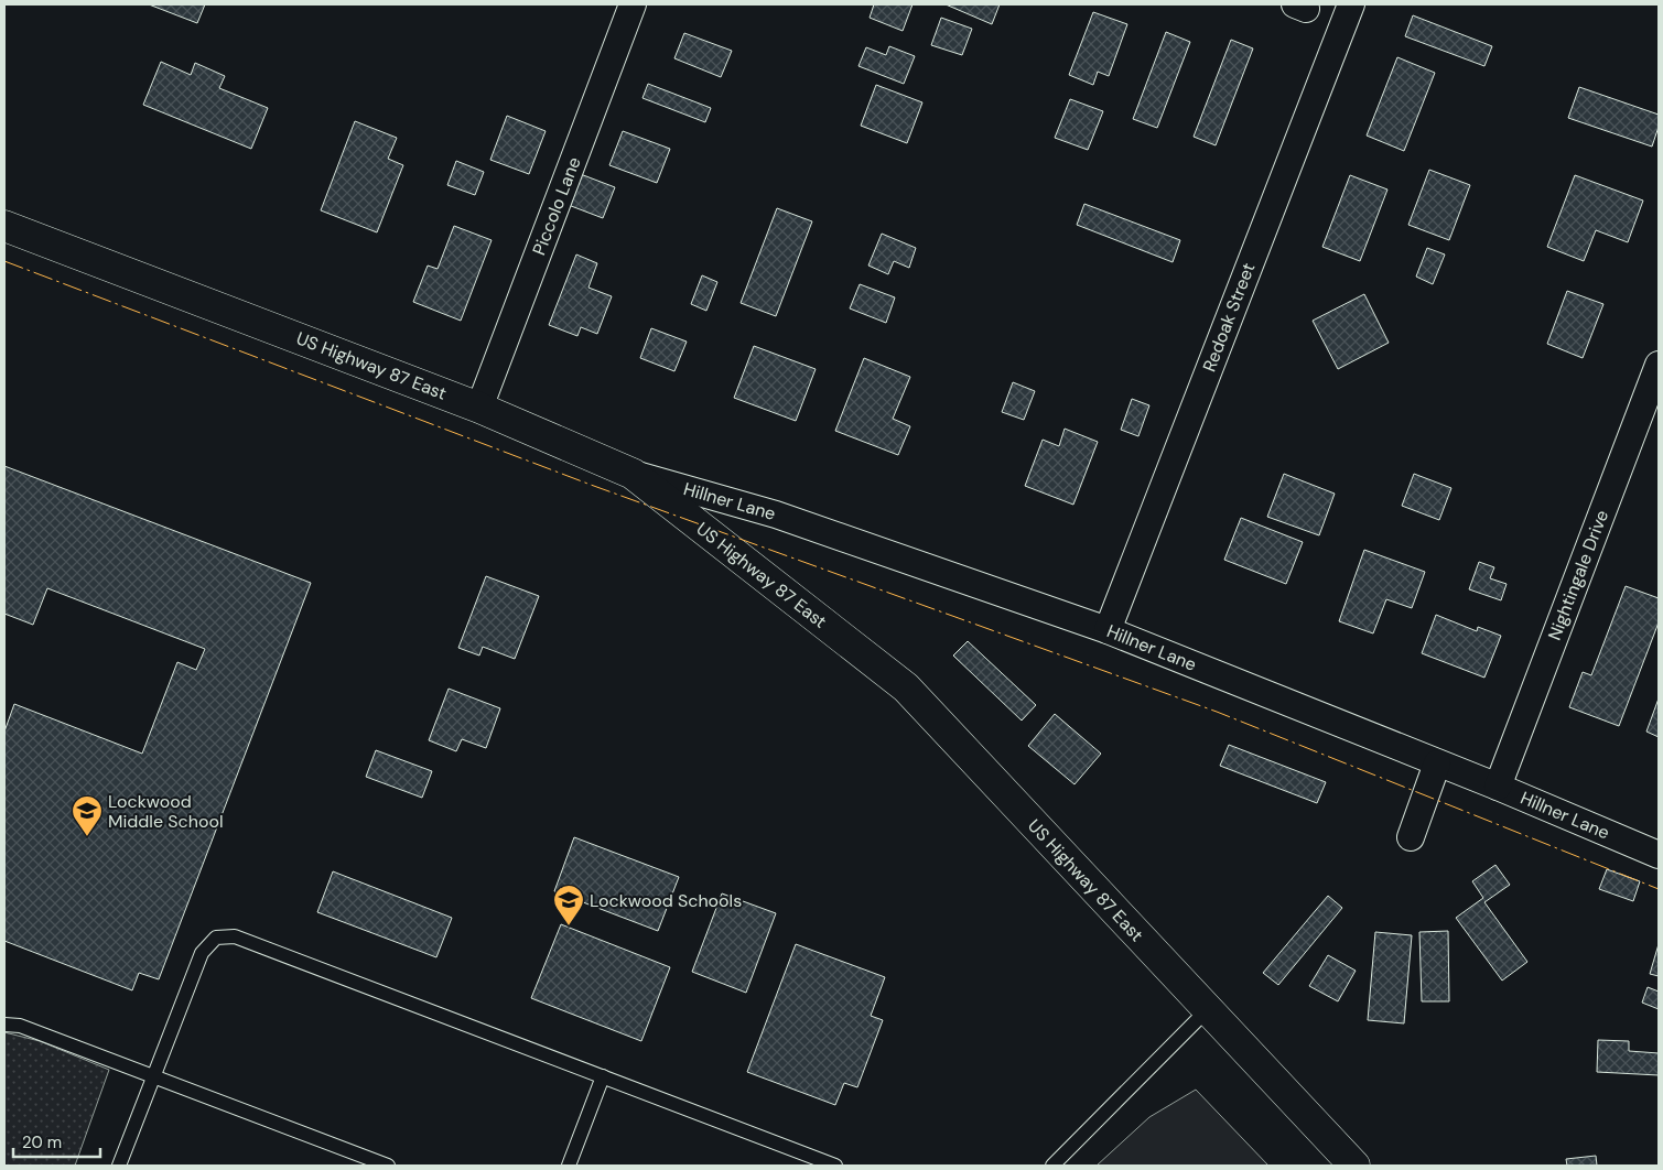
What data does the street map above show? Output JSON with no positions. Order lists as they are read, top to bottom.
{
  "streets": {
    "street": [
      "Piccolo Lane",
      "Redoak Street",
      "US Highway 87 East",
      "Hillner Lane",
      "Nightingale Drive"
    ]
  },
  "crossings": [
    ["Piccolo Lane", "US Highway 87 East"],
    ["Redoak Street", "Hillner Lane"],
    ["US Highway 87 East", "Hillner Lane"],
    ["Hillner Lane", "Nightingale Drive"]
  ],
  "places": {
    "school or university": ["Lockwood Middle School", "Lockwood Schools"]
  },
  "scale_bar": "20 m"
}
